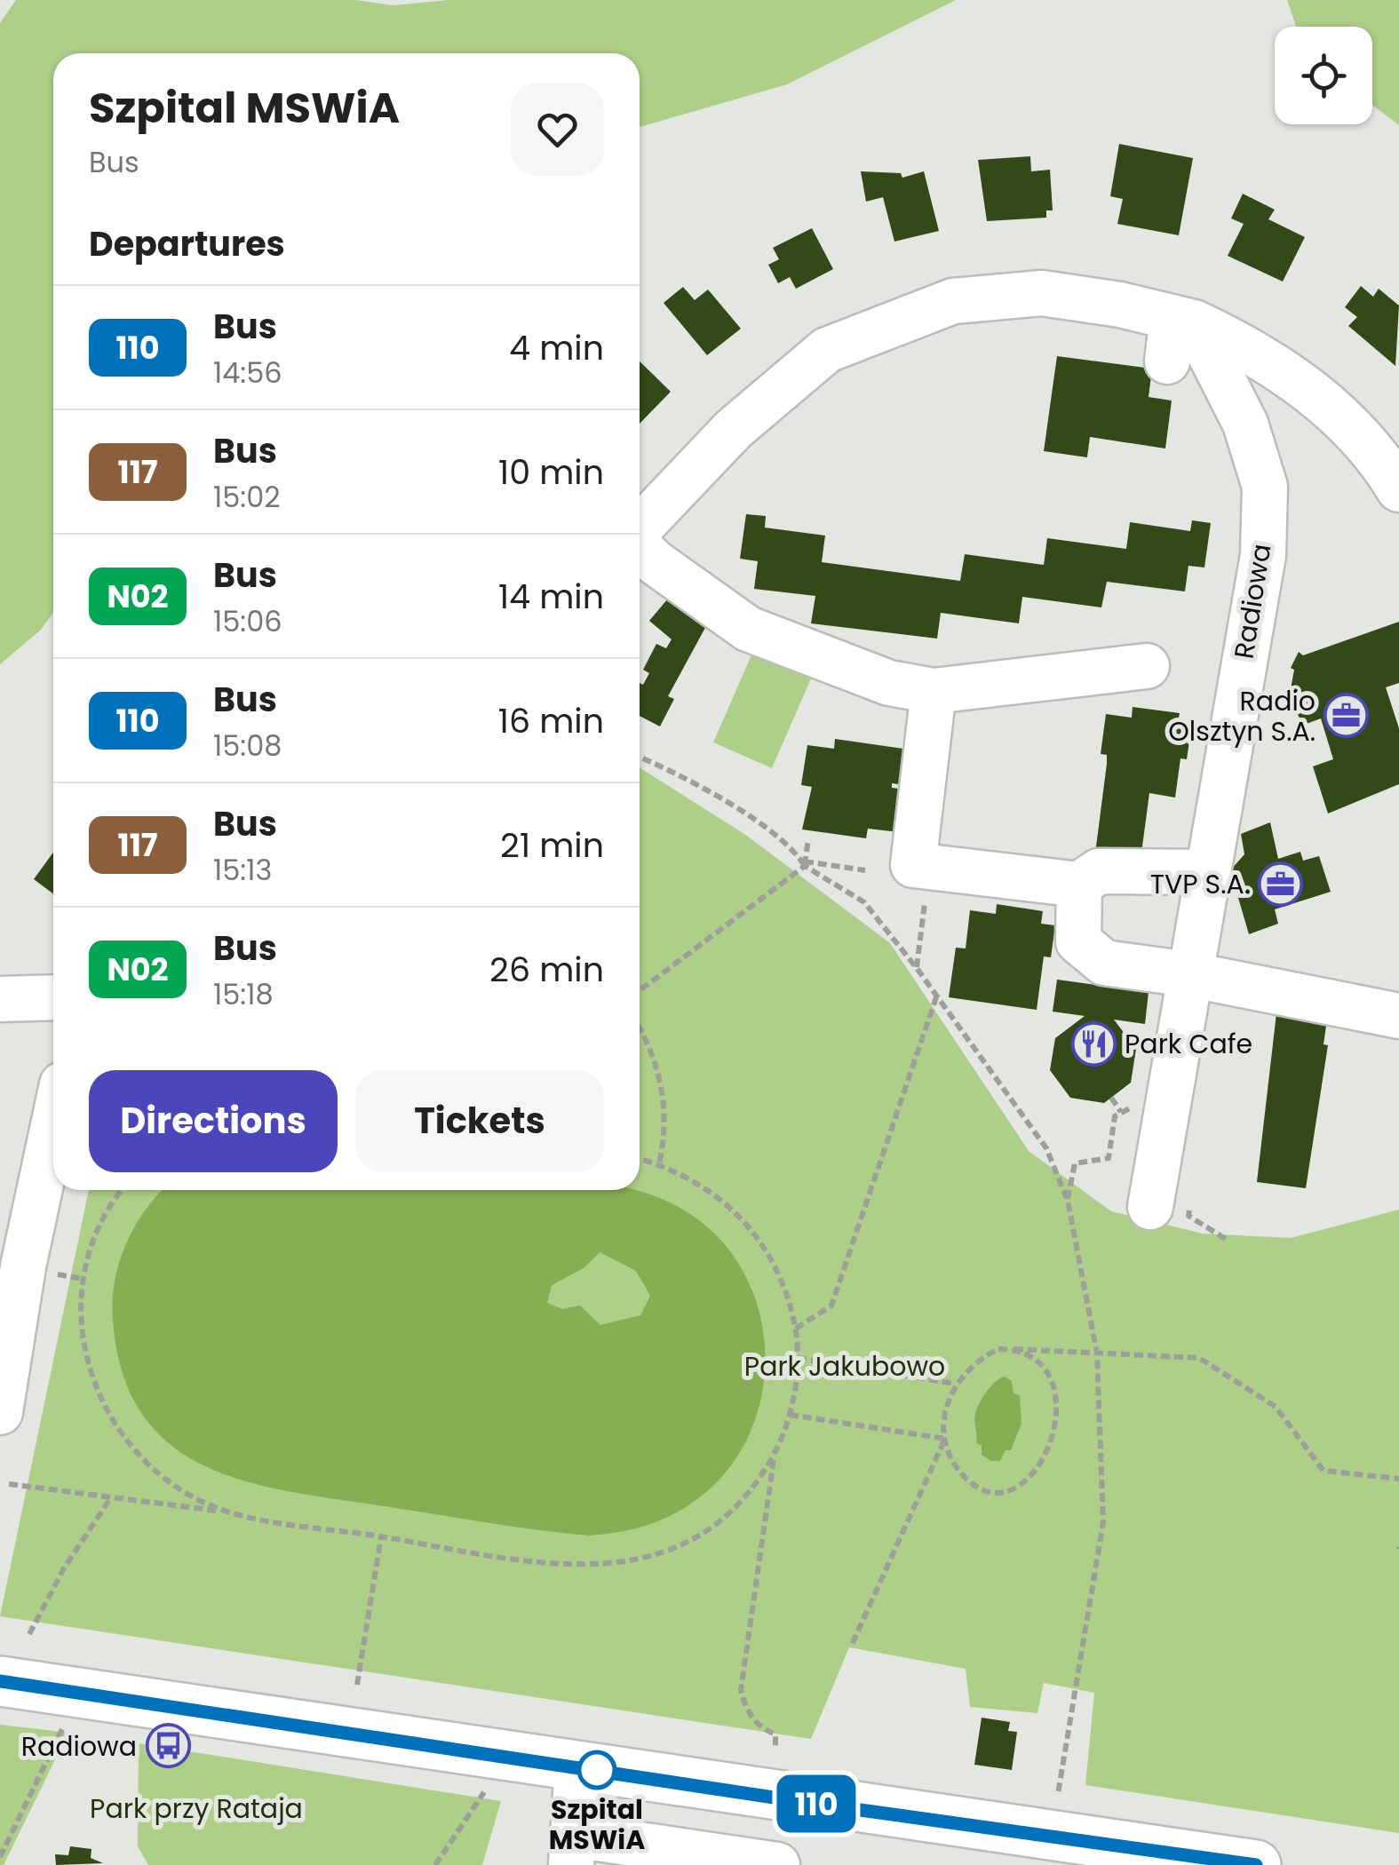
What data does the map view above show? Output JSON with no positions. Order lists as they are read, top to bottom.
{
  "streets": {
    "street": ["Radiowa"]
  },
  "parks": ["Park Jakubowo", "Park przy Rataja"],
  "places": {
    "office": ["Radio Olsztyn S.A.", "TVP S.A."],
    "restaurant": ["Park Cafe"],
    "bus stop": ["Radiowa"],
    "other": ["Szpital MSWiA"]
  },
  "lines": ["bus line 110"],
  "page": {
    "on_map": "110",
    "heading": [
      ["Szpital MSWiA", "Bus"],
      "Departures"
    ],
    "list": [
      {
        "mark": "110",
        "name": "Bus",
        "note": "14:56",
        "value": "4 min"
      },
      {
        "mark": "117",
        "name": "Bus",
        "note": "15:02",
        "value": "10 min"
      },
      {
        "mark": "N02",
        "name": "Bus",
        "note": "15:06",
        "value": "14 min"
      },
      {
        "mark": "110",
        "name": "Bus",
        "note": "15:08",
        "value": "16 min"
      },
      {
        "mark": "117",
        "name": "Bus",
        "note": "15:13",
        "value": "21 min"
      },
      {
        "mark": "N02",
        "name": "Bus",
        "note": "15:18",
        "value": "26 min"
      }
    ],
    "buttons": ["Directions", "Tickets"]
  }
}
